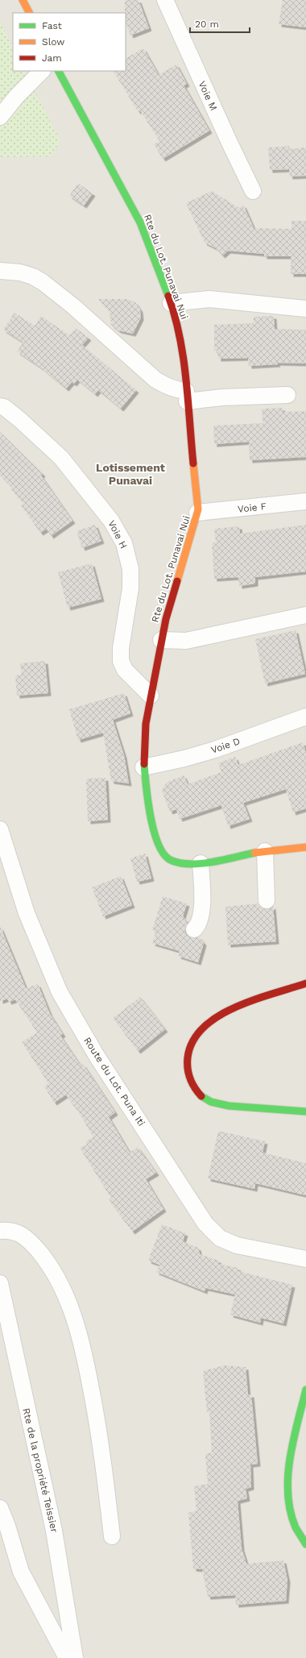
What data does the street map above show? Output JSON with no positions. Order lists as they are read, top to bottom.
{
  "streets": {
    "main road": ["Rte du Lot. Punavai Nui"],
    "street": [
      "Voie M",
      "Voie F",
      "Voie H",
      "Voie D",
      "Route du Lot. Puna Iti",
      "Rte de la propriété Teissier"
    ]
  },
  "crossings": [
    ["Rte du Lot. Punavai Nui", "Voie F"],
    ["Rte du Lot. Punavai Nui", "Voie H"],
    ["Rte du Lot. Punavai Nui", "Voie D"]
  ],
  "districts": ["Lotissement Punavai"],
  "legend": ["Fast", "Slow", "Jam"],
  "scale_bar": "20 m"
}
